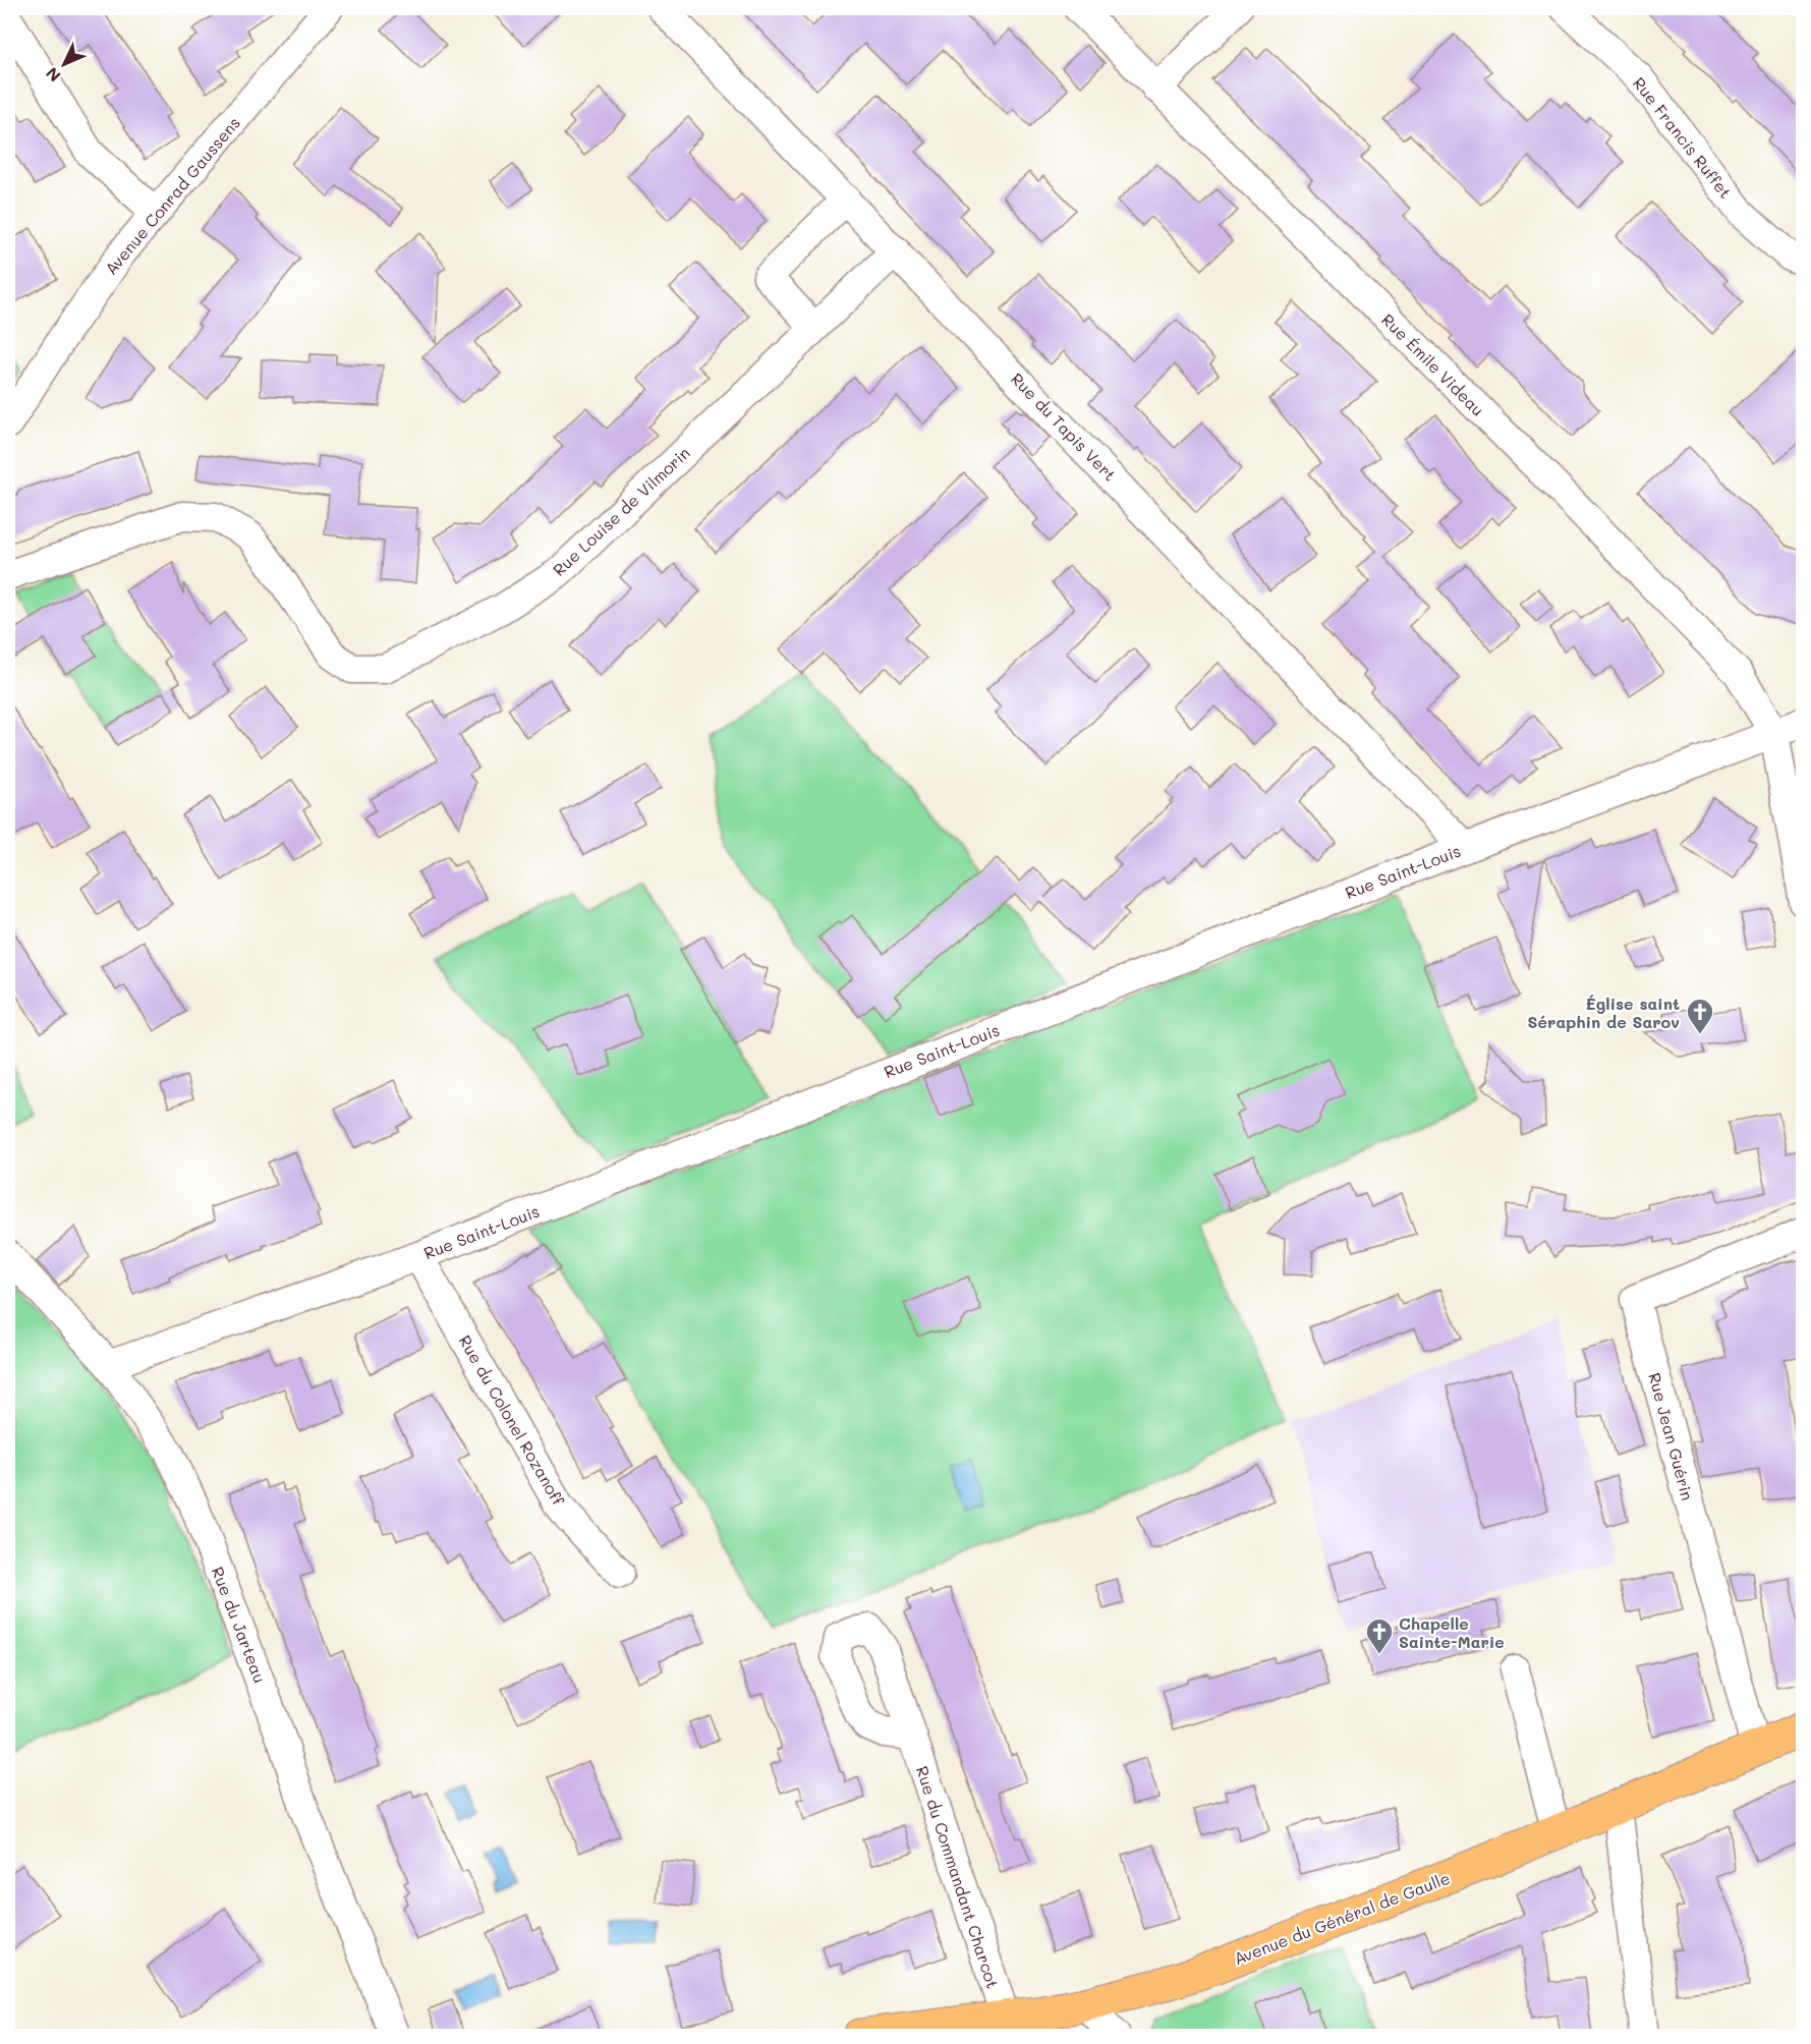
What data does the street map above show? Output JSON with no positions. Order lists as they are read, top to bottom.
{
  "streets": {
    "main road": ["Avenue du Général de Gaulle"],
    "street": [
      "Rue Francis Ruffet",
      "Avenue Conrad Gaussens",
      "Rue Émile Videau",
      "Rue du Tapis Vert",
      "Rue Louise de Vilmorin",
      "Rue Saint-Louis",
      "Rue du Colonel Rozanoff",
      "Rue Jean Guérin",
      "Rue du Jarteau",
      "Rue du Commandant Charcot"
    ]
  },
  "crossings": [
    ["Rue Émile Videau", "Rue Saint-Louis"],
    ["Rue du Tapis Vert", "Rue Louise de Vilmorin"],
    ["Rue du Tapis Vert", "Rue Saint-Louis"],
    ["Rue Saint-Louis", "Rue du Colonel Rozanoff"],
    ["Rue Saint-Louis", "Rue du Jarteau"],
    ["Rue Jean Guérin", "Avenue du Général de Gaulle"],
    ["Rue du Commandant Charcot", "Avenue du Général de Gaulle"]
  ],
  "places": {
    "church": ["Église saint Séraphin de Sarov", "Chapelle Sainte-Marie"]
  },
  "north": "bottom left"
}
